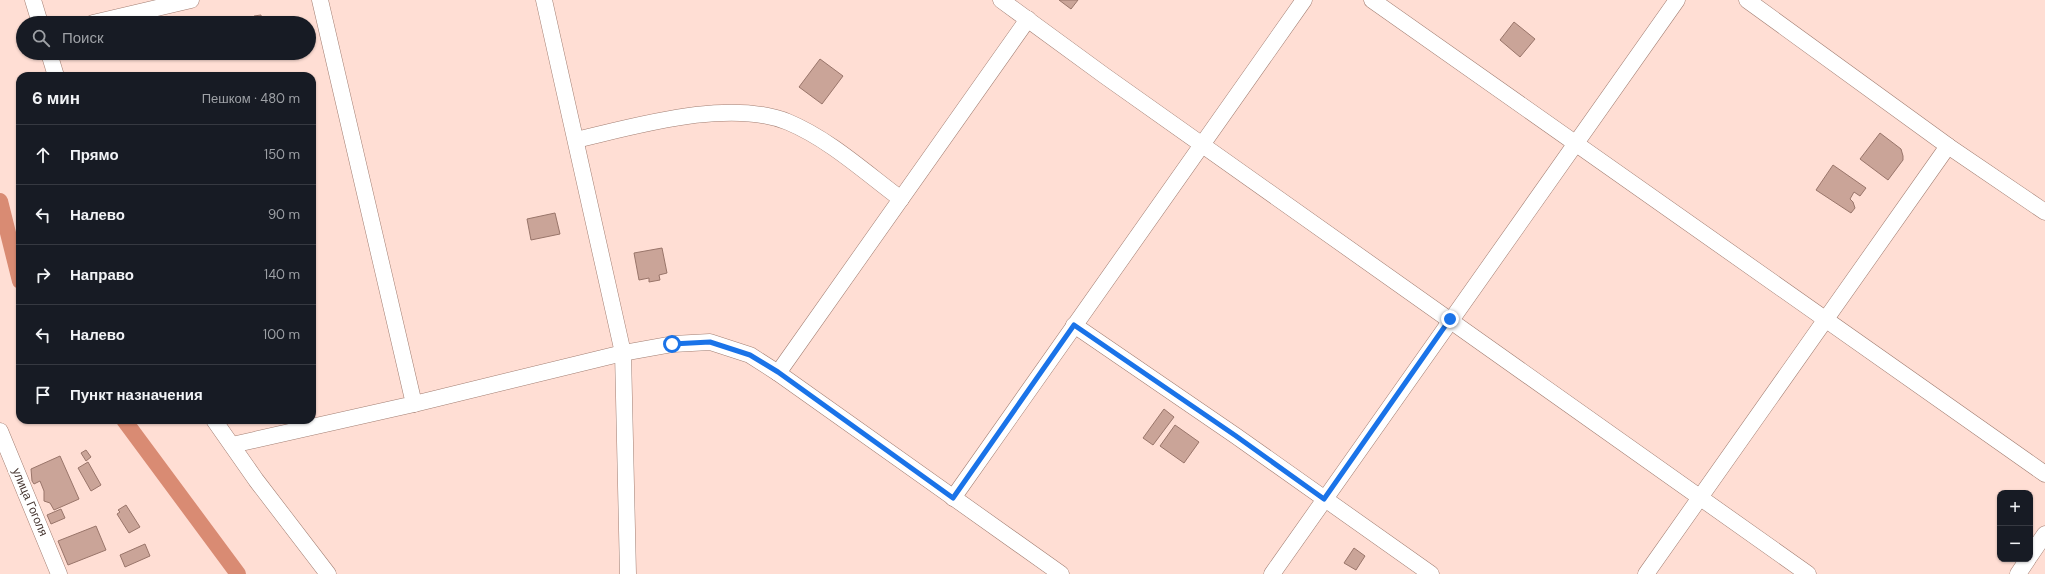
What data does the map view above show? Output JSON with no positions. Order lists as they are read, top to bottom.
{
  "streets": {
    "street": ["улица Гоголя"]
  },
  "page": {
    "search": "Поиск",
    "heading": ["6 мин", "Пешком · 480 m"],
    "list": [
      ["Прямо", "150 m"],
      ["Налево", "90 m"],
      ["Направо", "140 m"],
      ["Налево", "100 m"],
      "Пункт назначения"
    ],
    "map_buttons": ["+", "−"]
  }
}
